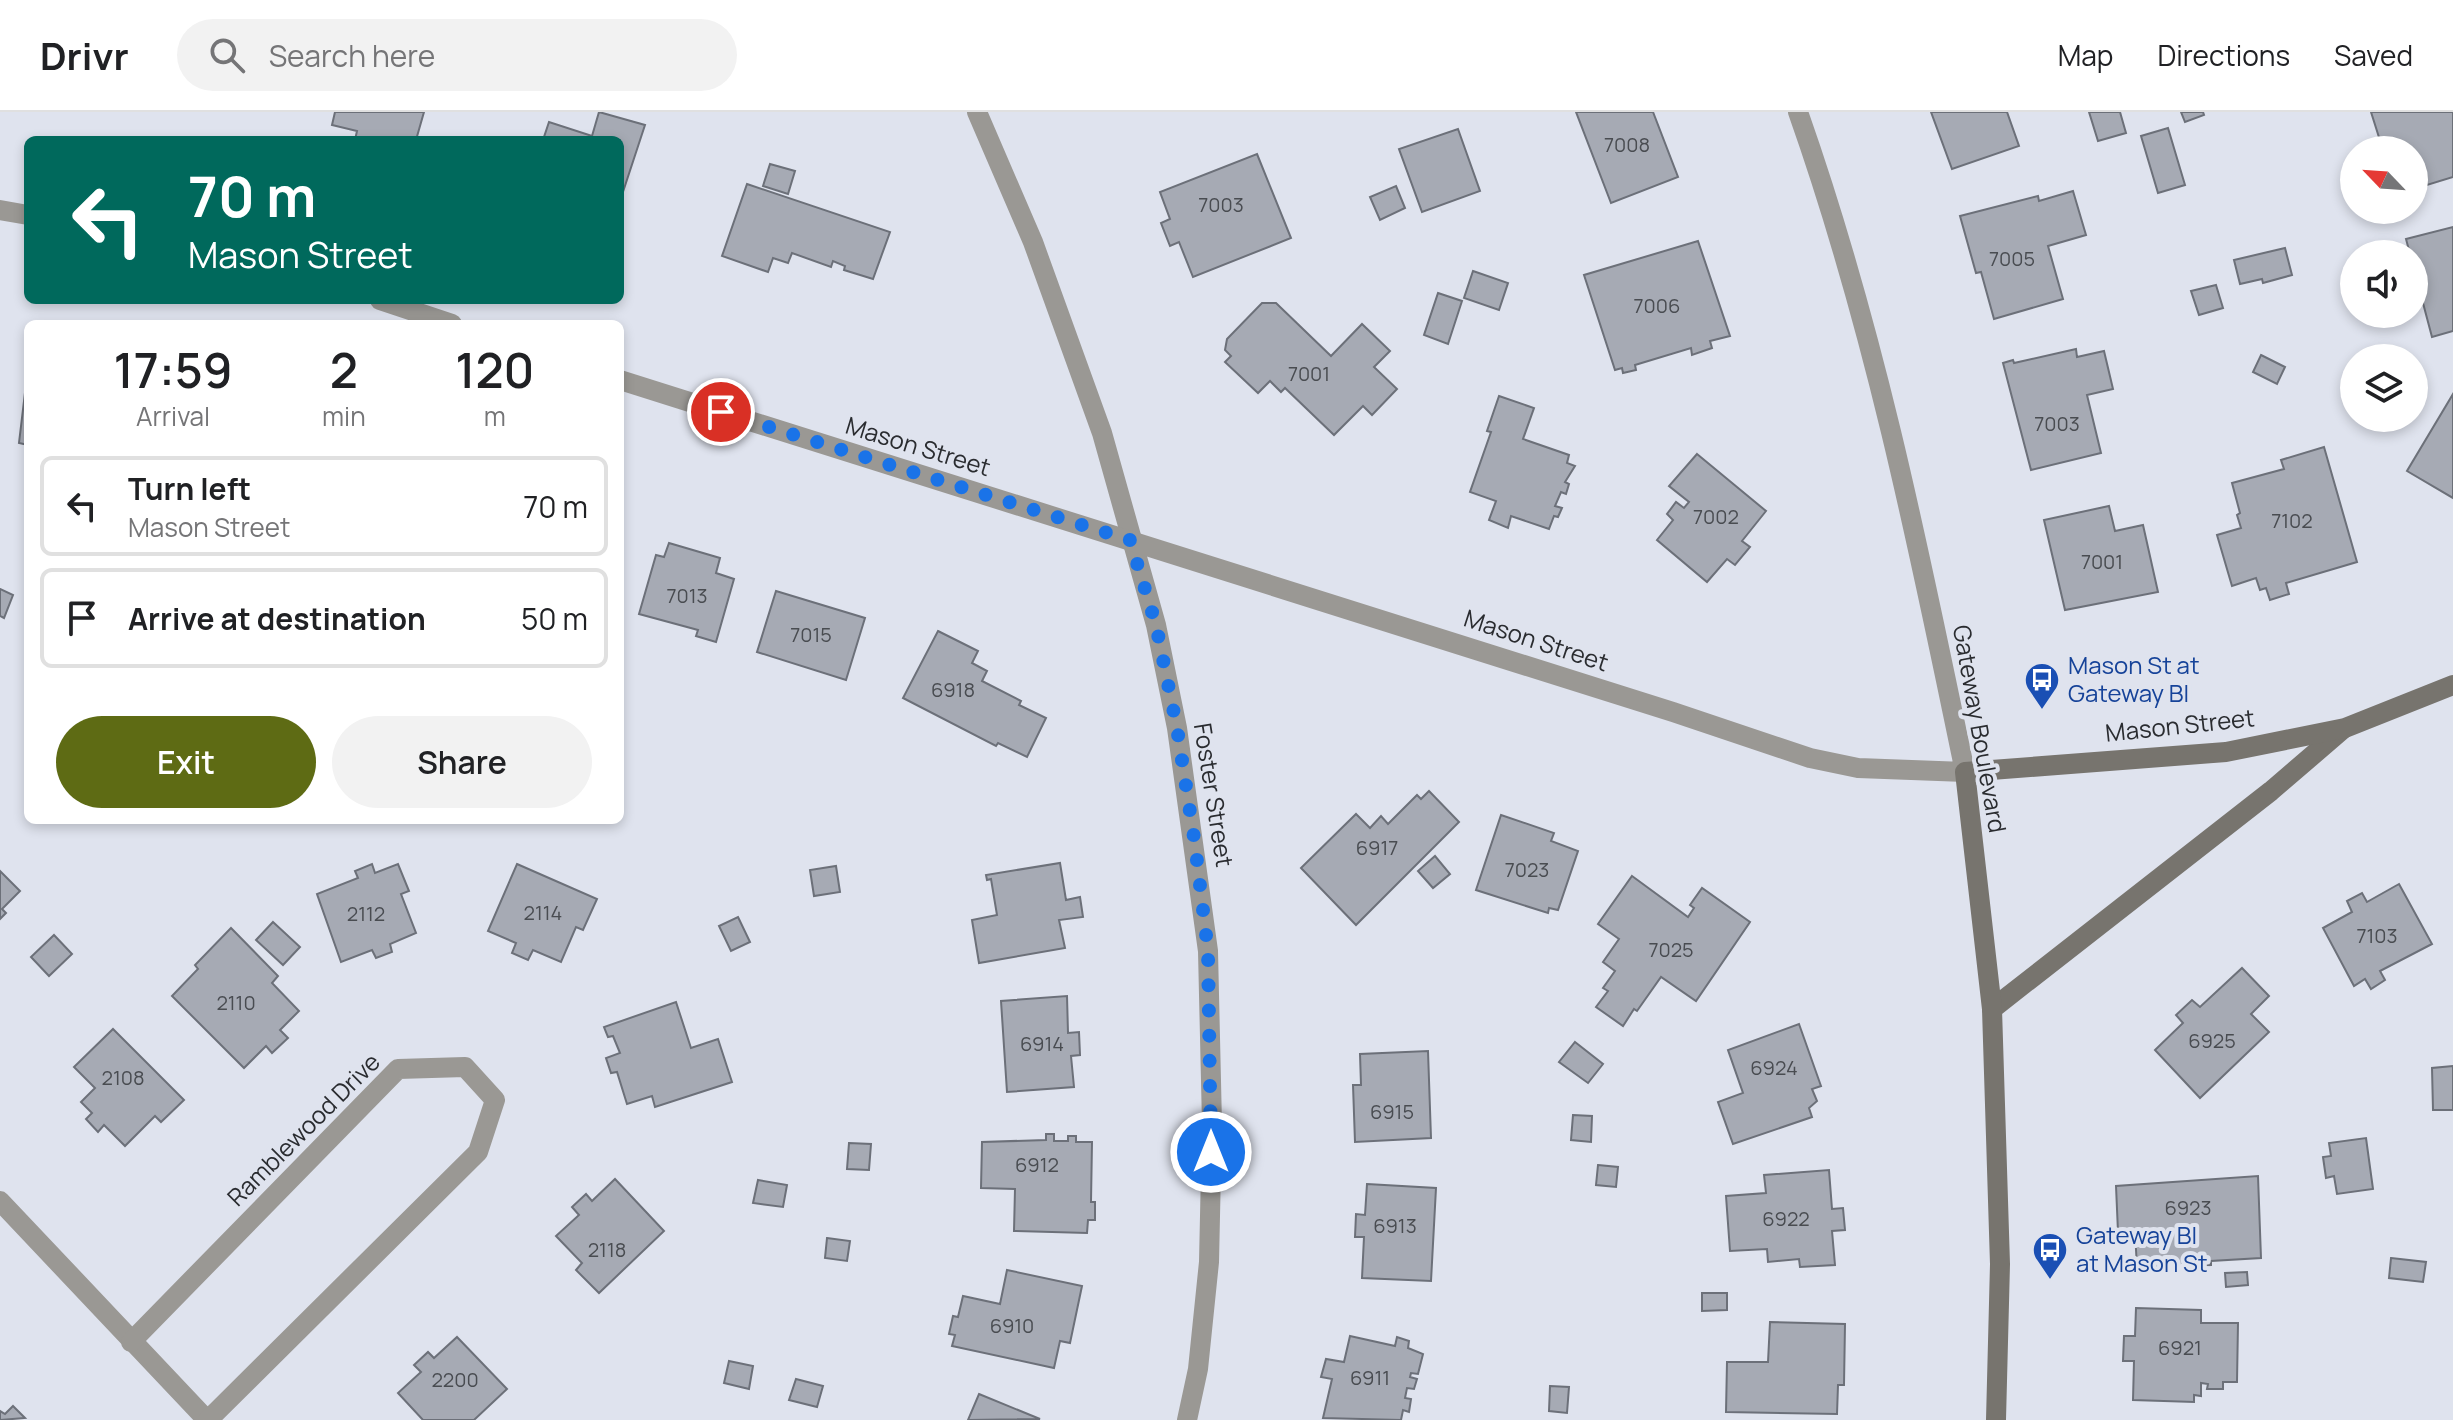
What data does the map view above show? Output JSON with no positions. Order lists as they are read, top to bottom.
{
  "streets": {
    "street": [
      "Mason Street",
      "Gateway Boulevard",
      "Foster Street",
      "Ramblewood Drive"
    ]
  },
  "crossings": [
    ["Mason Street", "Gateway Boulevard"],
    ["Mason Street", "Foster Street"]
  ],
  "places": {
    "bus stop": ["Mason St at Gateway Bl", "Gateway Bl at Mason St"]
  },
  "house_numbers": [
    "7008",
    "7003",
    "7005",
    "7006",
    "7001",
    "7003",
    "7002",
    "7102",
    "7001",
    "7013",
    "7015",
    "6918",
    "6917",
    "7023",
    "2114",
    "2112",
    "7103",
    "7025",
    "2110",
    "6925",
    "6914",
    "6924",
    "2108",
    "6915",
    "6912",
    "6923",
    "6922",
    "6913",
    "2118",
    "6910",
    "6921",
    "6911",
    "2200"
  ],
  "north": "top left",
  "page": {
    "header": "Drivr",
    "search": "Search here",
    "nav": ["Map", "Directions", "Saved"],
    "turn": ["70 m", "Mason Street"],
    "eta": [
      "17:59",
      "Arrival",
      "2",
      "min",
      "120",
      "m"
    ],
    "list": [
      {
        "name": "Turn left",
        "note": "Mason Street",
        "value": "70 m"
      },
      {
        "name": "Arrive at destination",
        "value": "50 m"
      }
    ],
    "buttons": ["Exit", "Share"]
  }
}
